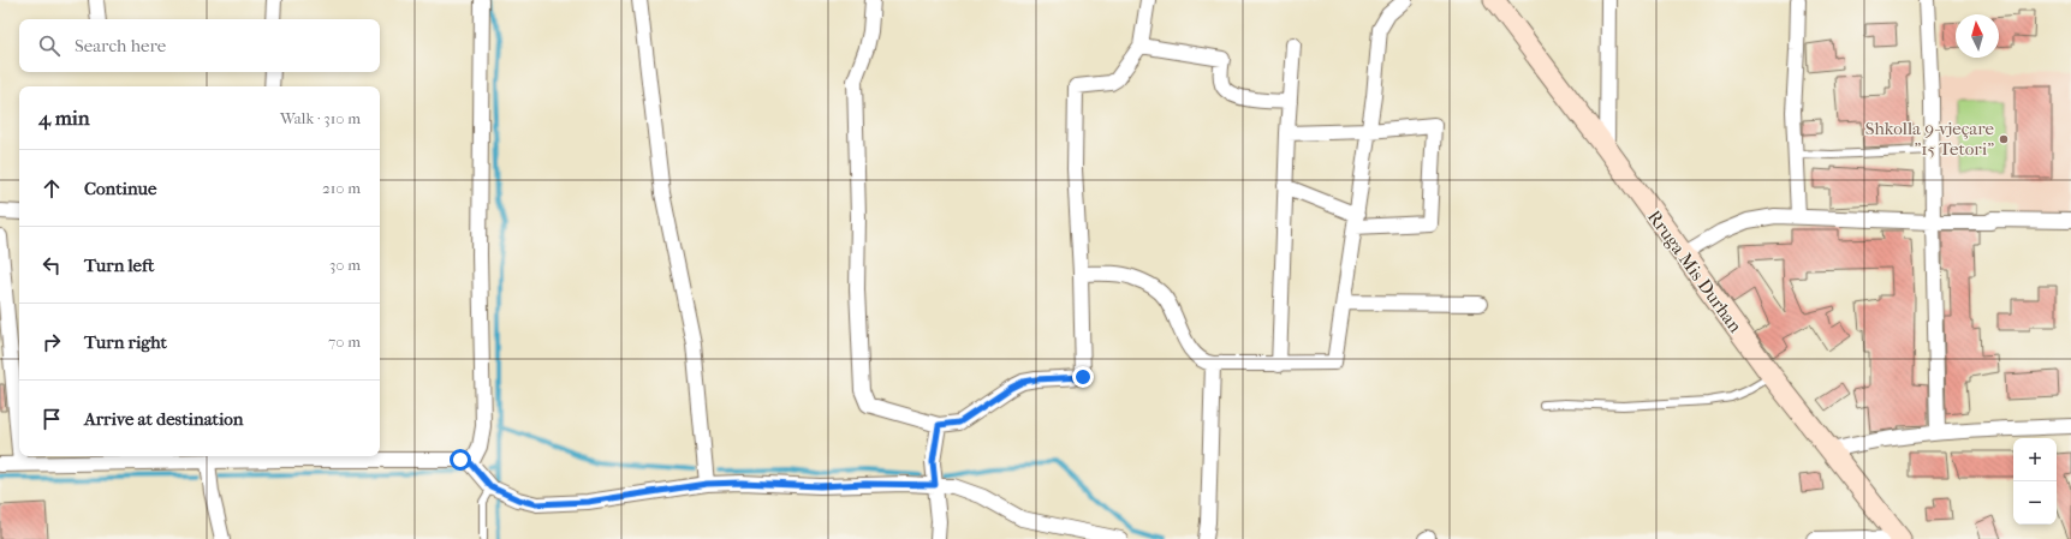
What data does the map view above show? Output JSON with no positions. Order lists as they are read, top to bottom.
{
  "streets": {
    "street": ["Rruga Mis Durhan"]
  },
  "places": ["Shkolla 9-vjeçare \"15 Tetori\""],
  "north": "top",
  "page": {
    "search": "Search here",
    "heading": ["4 min", "Walk · 310 m"],
    "list": [
      ["Continue", "210 m"],
      ["Turn left", "30 m"],
      ["Turn right", "70 m"],
      "Arrive at destination"
    ],
    "map_buttons": ["+", "−"]
  }
}
